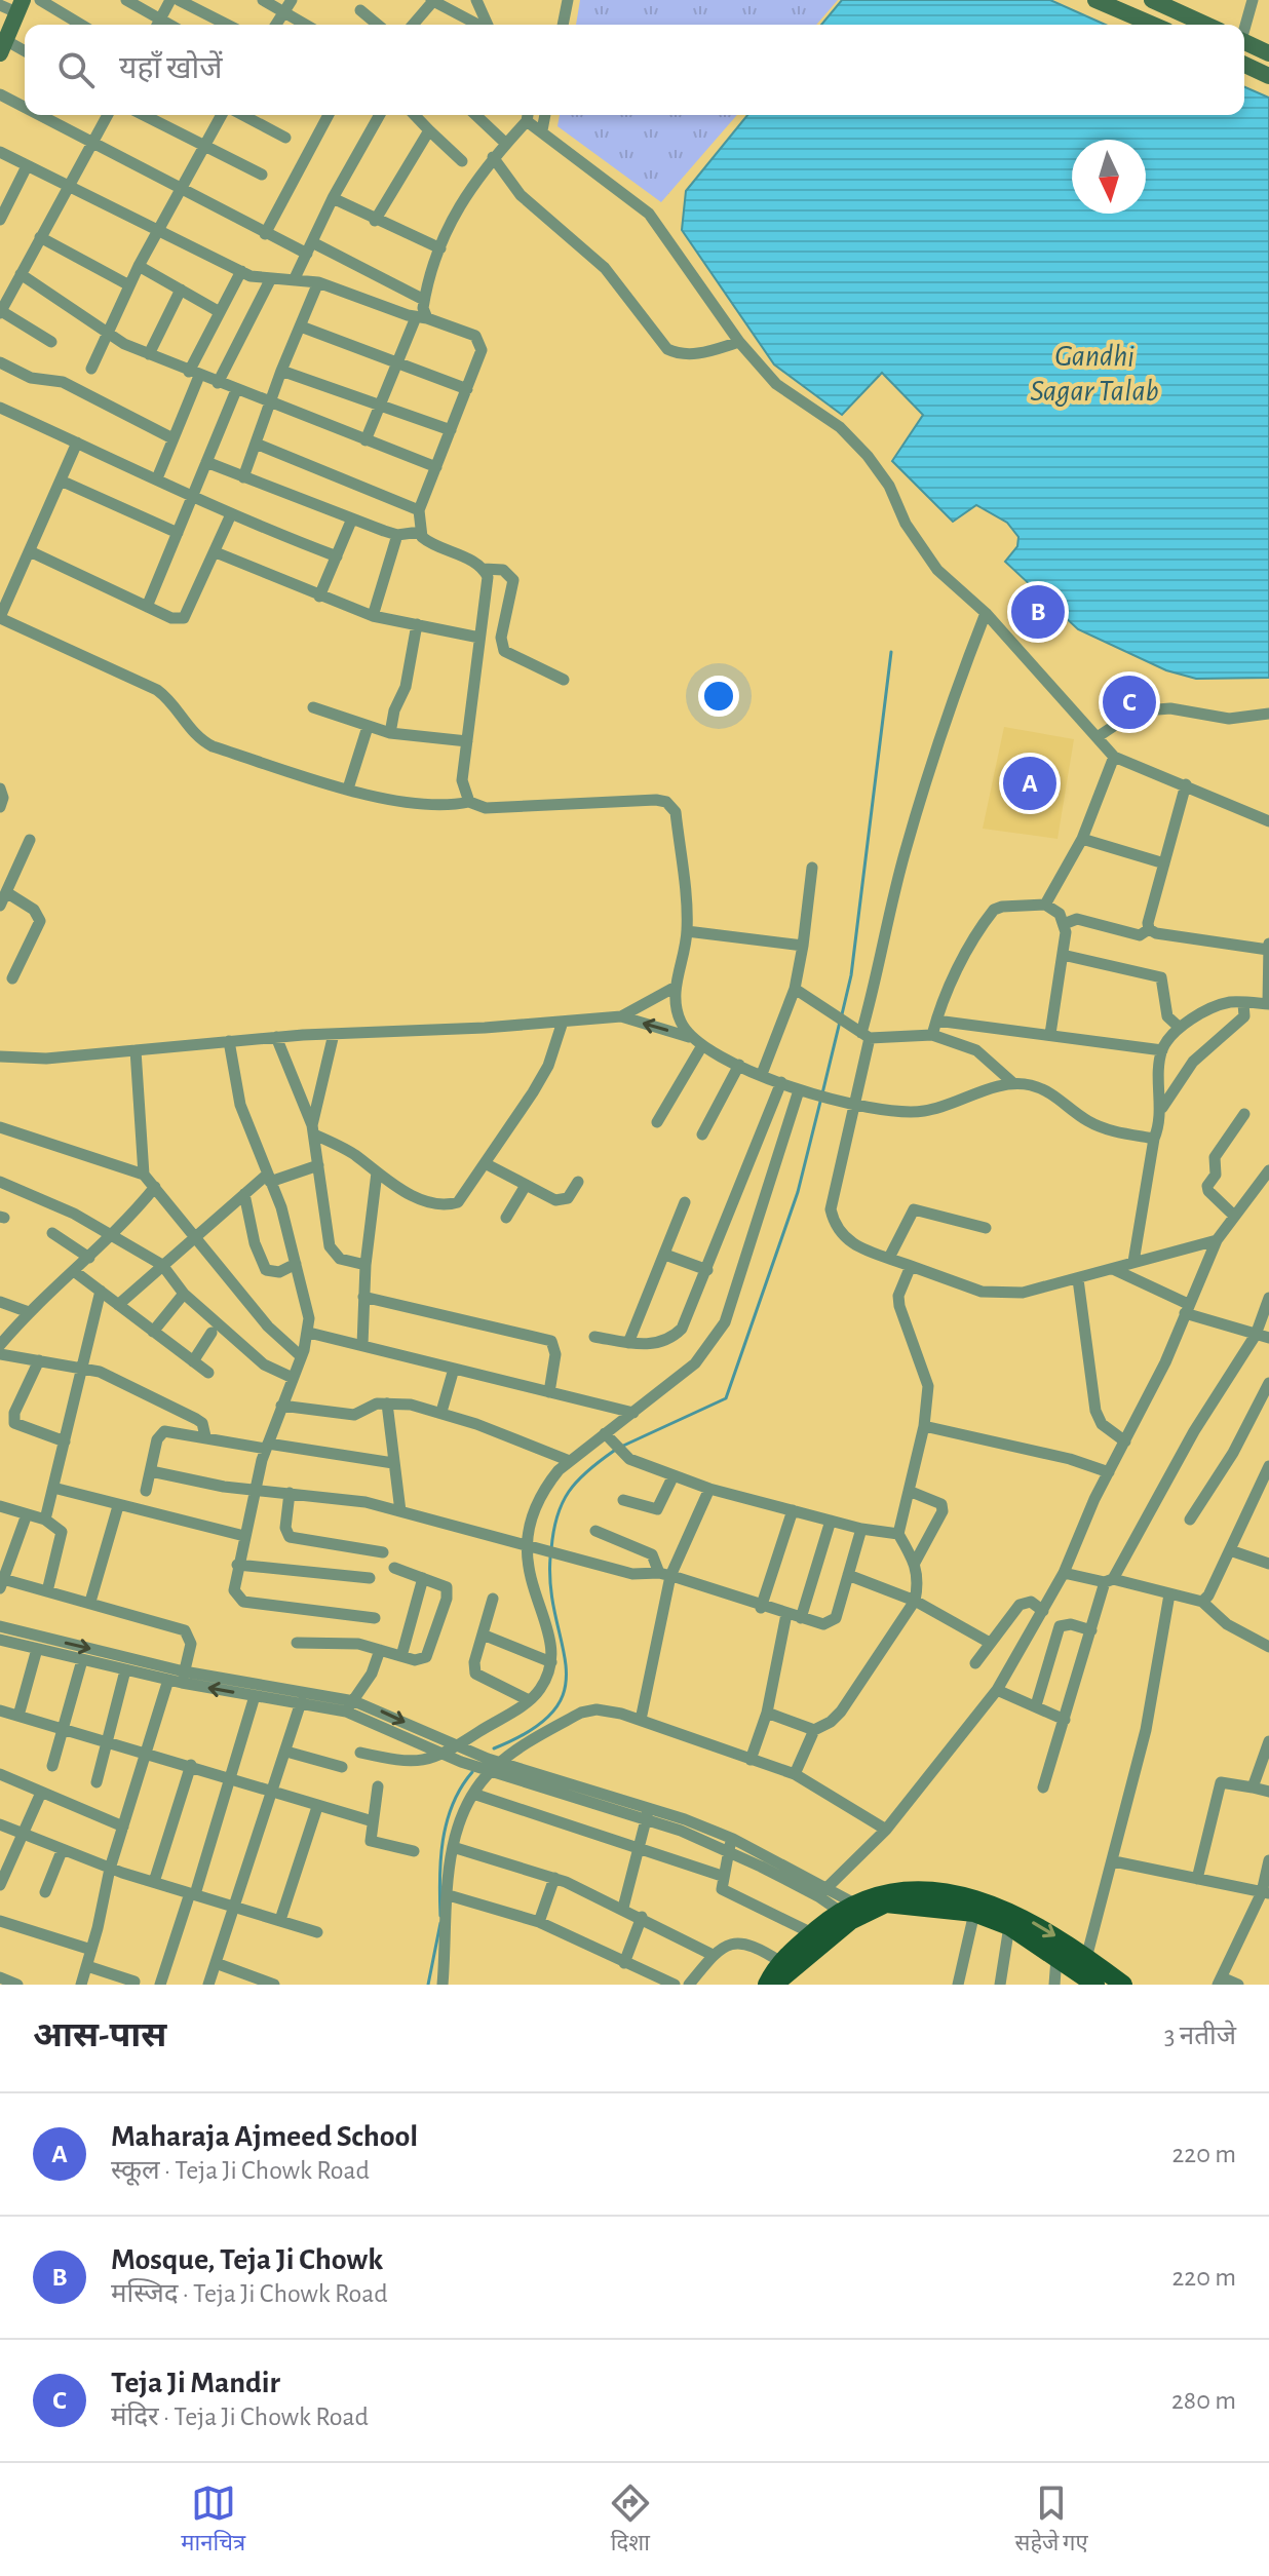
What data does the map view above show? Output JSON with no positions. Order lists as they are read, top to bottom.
{
  "water": ["Gandhi Sagar Talab"],
  "north": "bottom",
  "page": {
    "search": "यहाँ खोजें",
    "pins": ["B", "C", "A"],
    "heading": ["आस-पास", "3 नतीजे"],
    "list": [
      {
        "mark": "A",
        "name": "Maharaja Ajmeed School",
        "note": "स्कूल · Teja Ji Chowk Road",
        "value": "220 m"
      },
      {
        "mark": "B",
        "name": "Mosque, Teja Ji Chowk",
        "note": "मस्जिद · Teja Ji Chowk Road",
        "value": "220 m"
      },
      {
        "mark": "C",
        "name": "Teja Ji Mandir",
        "note": "मंदिर · Teja Ji Chowk Road",
        "value": "280 m"
      }
    ],
    "nav": ["मानचित्र", "दिशा", "सहेजे गए"]
  }
}
